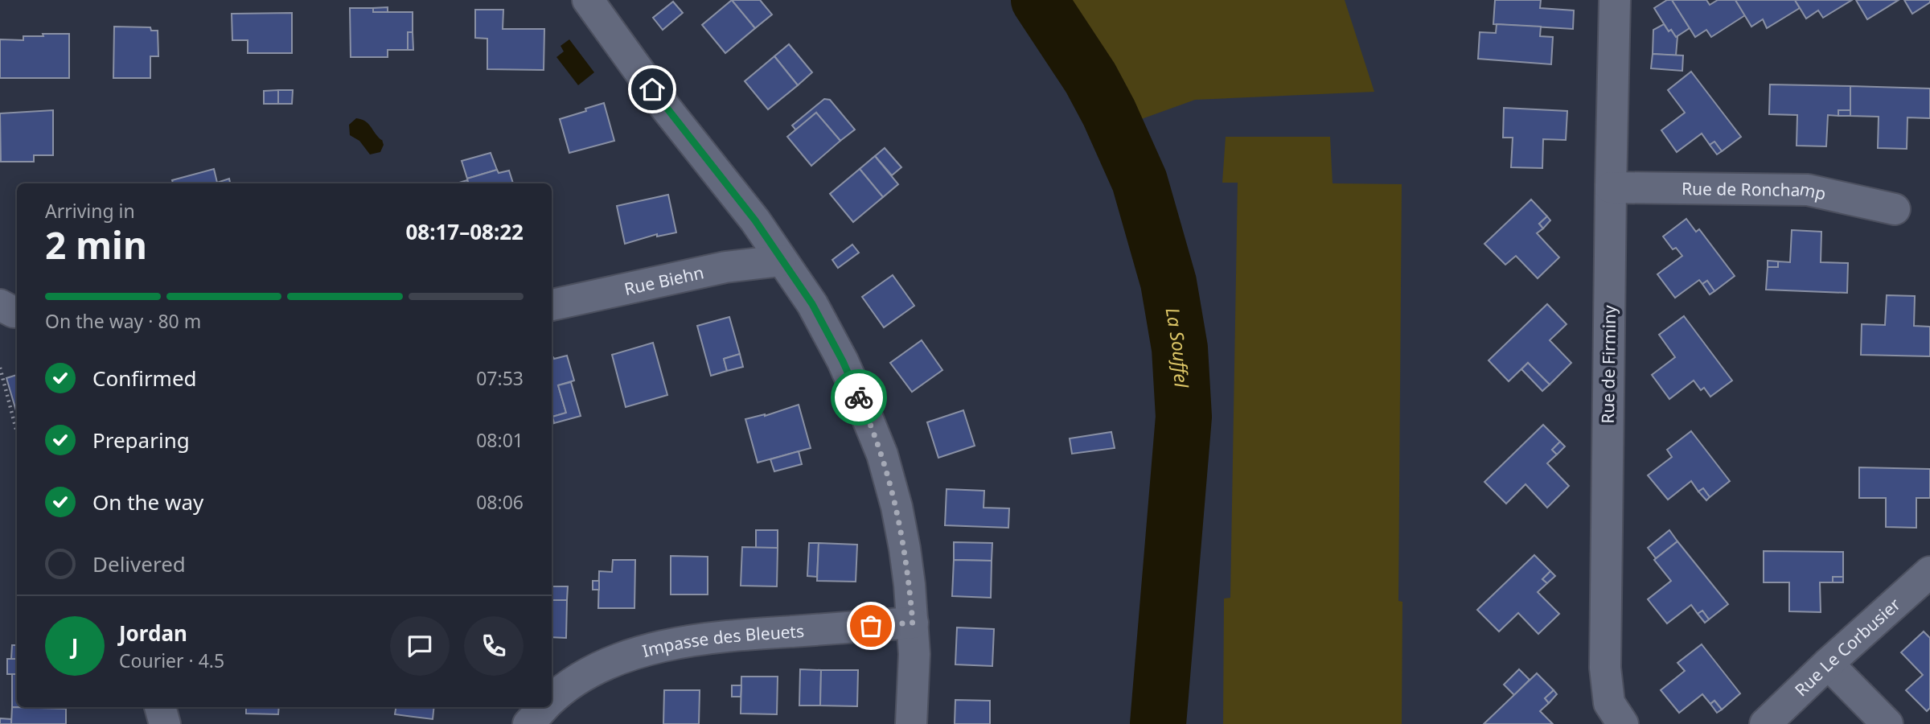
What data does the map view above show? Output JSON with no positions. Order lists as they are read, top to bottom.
{
  "streets": {
    "street": [
      "Rue de Ronchamp",
      "Rue Biehn",
      "Rue de Firminy",
      "Impasse des Bleuets",
      "Rue Le Corbusier"
    ]
  },
  "crossings": [
    ["Rue de Ronchamp", "Rue de Firminy"]
  ],
  "water": ["La Souffel"],
  "page": {
    "heading": ["2 min", "Arriving in", "08:17–08:22"],
    "panel": ["Jordan", "Courier · 4.5"],
    "bar": "On the way · 80 m",
    "list": [
      ["Confirmed", "07:53"],
      ["Preparing", "08:01"],
      ["On the way", "08:06"],
      "Delivered"
    ],
    "round": "J"
  }
}
